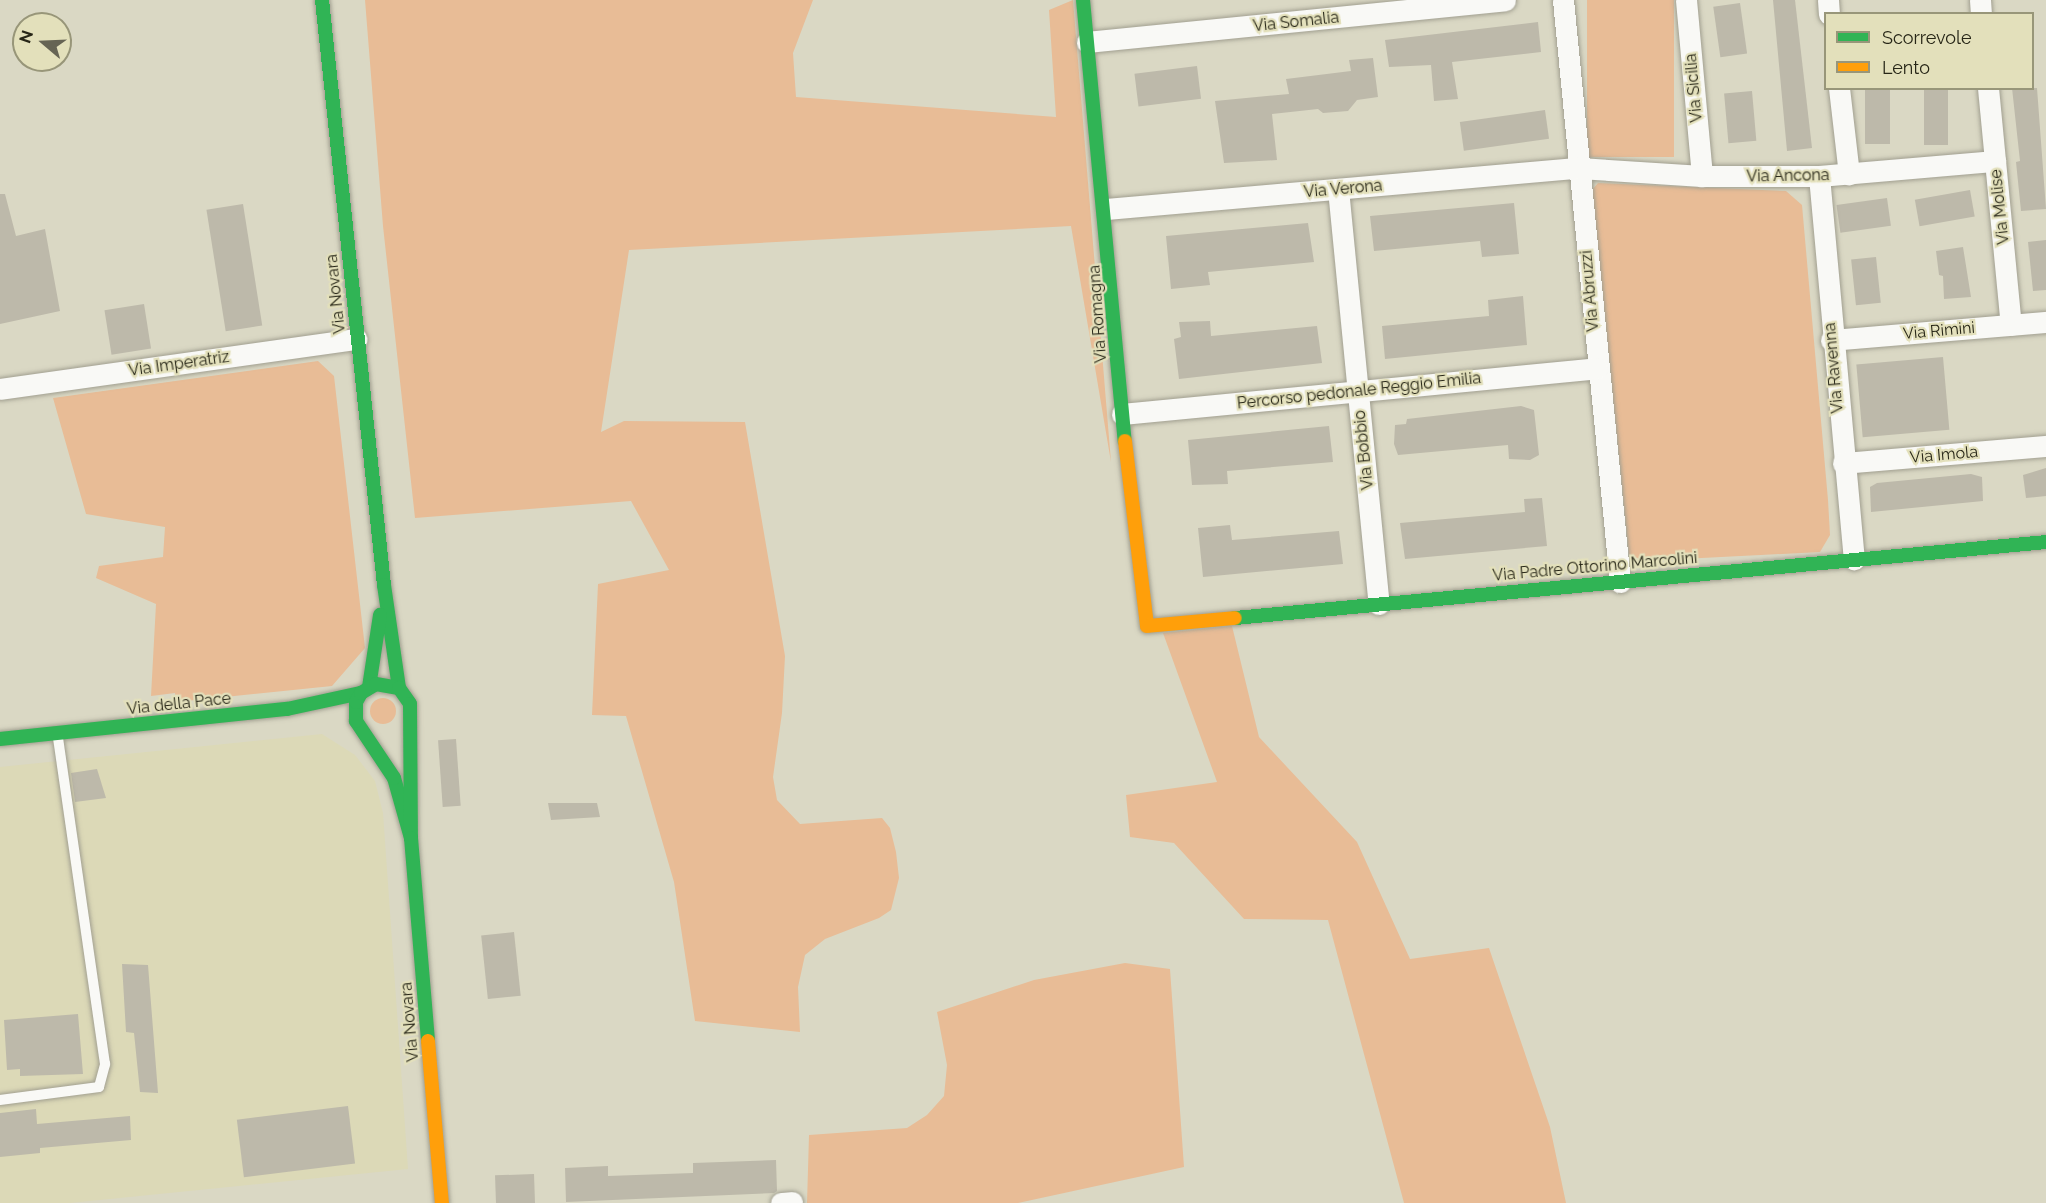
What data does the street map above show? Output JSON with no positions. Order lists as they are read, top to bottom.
{
  "streets": {
    "street": [
      "Via Somalia",
      "Via Sicilia",
      "Via Ancona",
      "Via Verona",
      "Via Molise",
      "Via Abruzzi",
      "Via Novara",
      "Via Romagna",
      "Via Rimini",
      "Via Imperatriz",
      "Via Ravenna",
      "Percorso pedonale Reggio Emilia",
      "Via Bobbio",
      "Via Imola",
      "Via Padre Ottorino Marcolini",
      "Via della Pace"
    ]
  },
  "crossings": [
    ["Via Somalia", "Via Romagna"],
    ["Via Sicilia", "Via Ancona"],
    ["Via Ancona", "Via Verona"],
    ["Via Ancona", "Via Molise"],
    ["Via Ancona", "Via Abruzzi"],
    ["Via Ancona", "Via Ravenna"],
    ["Via Verona", "Via Abruzzi"],
    ["Via Verona", "Via Romagna"],
    ["Via Verona", "Via Bobbio"],
    ["Via Molise", "Via Rimini"],
    ["Via Abruzzi", "Percorso pedonale Reggio Emilia"],
    ["Via Abruzzi", "Via Padre Ottorino Marcolini"],
    ["Via Novara", "Via Imperatriz"],
    ["Via Novara", "Via della Pace"],
    ["Via Romagna", "Percorso pedonale Reggio Emilia"],
    ["Via Romagna", "Via Padre Ottorino Marcolini"],
    ["Via Rimini", "Via Ravenna"],
    ["Via Ravenna", "Via Imola"],
    ["Via Ravenna", "Via Padre Ottorino Marcolini"],
    ["Percorso pedonale Reggio Emilia", "Via Bobbio"],
    ["Via Bobbio", "Via Padre Ottorino Marcolini"]
  ],
  "legend": ["Scorrevole", "Lento"],
  "north": "left"
}
